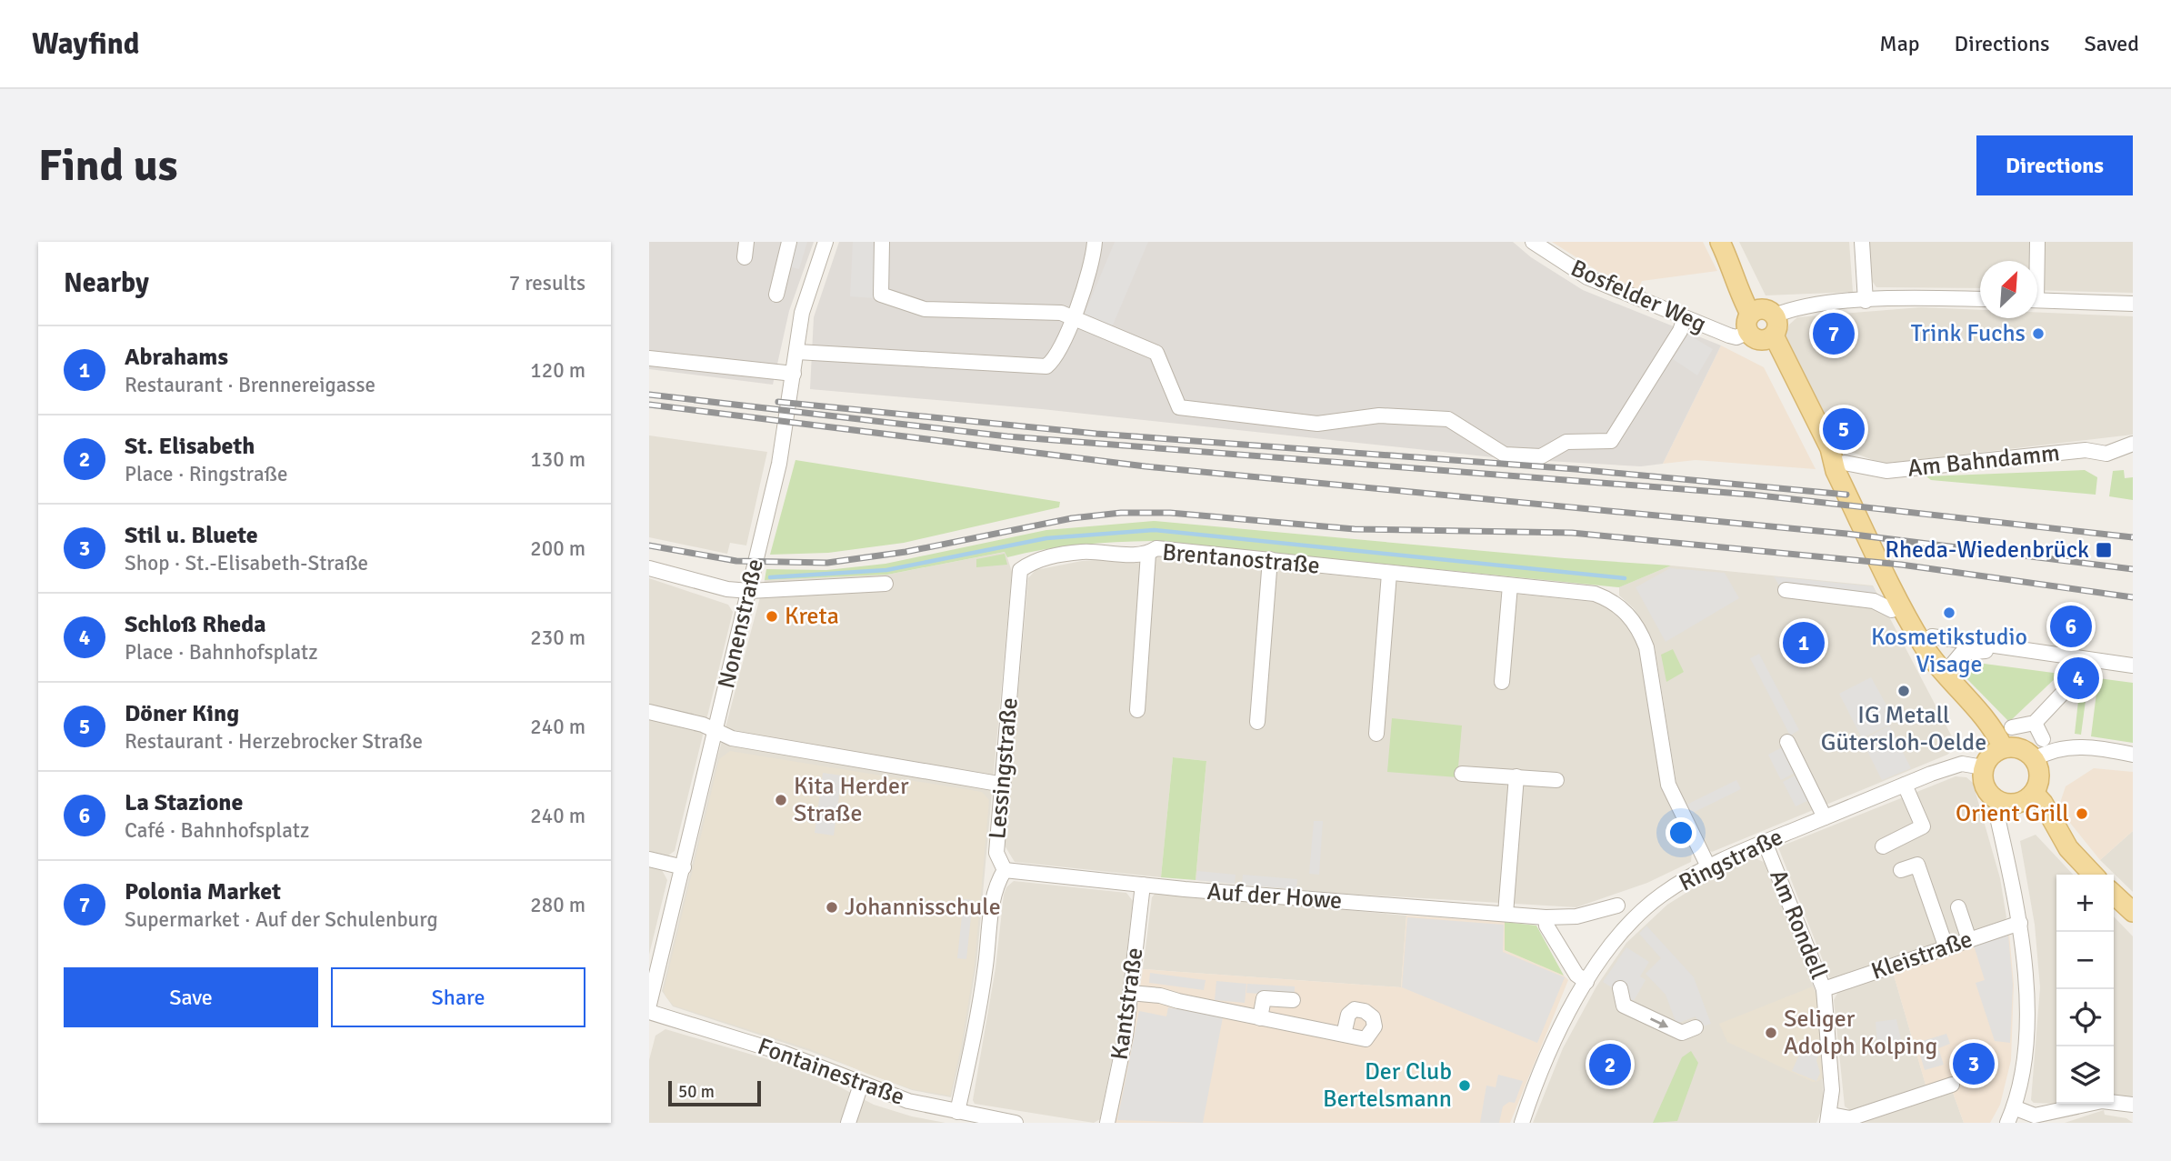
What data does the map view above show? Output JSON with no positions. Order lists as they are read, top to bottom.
{
  "streets": {
    "street": [
      "Bosfelder Weg",
      "Am Bahndamm",
      "Brentanostraße",
      "Nonenstraße",
      "Lessingstraße",
      "Ringstraße",
      "Auf der Howe",
      "Am Rondell",
      "Kleistraße",
      "Kantstraße",
      "Fontainestraße"
    ]
  },
  "crossings": [
    ["Brentanostraße", "Lessingstraße"],
    ["Brentanostraße", "Ringstraße"],
    ["Lessingstraße", "Auf der Howe"],
    ["Lessingstraße", "Fontainestraße"],
    ["Ringstraße", "Am Rondell"],
    ["Auf der Howe", "Kantstraße"],
    ["Am Rondell", "Kleistraße"]
  ],
  "places": {
    "other": [
      "Trink Fuchs",
      "Kosmetikstudio Visage",
      "Kreta",
      "IG Metall Gütersloh-Oelde",
      "Kita Herder Straße",
      "Orient Grill",
      "Johannisschule",
      "Seliger Adolph Kolping",
      "Der Club Bertelsmann"
    ],
    "transit": ["Rheda-Wiedenbrück"]
  },
  "scale_bar": "50 m",
  "north": "top right",
  "page": {
    "header": "Wayfind",
    "nav": ["Map", "Directions", "Saved"],
    "buttons": [
      "Directions",
      ["Save", "Share"]
    ],
    "title": "Find us",
    "heading": ["Nearby", "7 results"],
    "pins": [
      "7",
      "5",
      "6",
      "1",
      "4",
      "3",
      "2"
    ],
    "list": [
      {
        "mark": "1",
        "name": "Abrahams",
        "note": "Restaurant · Brennereigasse",
        "value": "120 m"
      },
      {
        "mark": "2",
        "name": "St. Elisabeth",
        "note": "Place · Ringstraße",
        "value": "130 m"
      },
      {
        "mark": "3",
        "name": "Stil u. Bluete",
        "note": "Shop · St.-Elisabeth-Straße",
        "value": "200 m"
      },
      {
        "mark": "4",
        "name": "Schloß Rheda",
        "note": "Place · Bahnhofsplatz",
        "value": "230 m"
      },
      {
        "mark": "5",
        "name": "Döner King",
        "note": "Restaurant · Herzebrocker Straße",
        "value": "240 m"
      },
      {
        "mark": "6",
        "name": "La Stazione",
        "note": "Café · Bahnhofsplatz",
        "value": "240 m"
      },
      {
        "mark": "7",
        "name": "Polonia Market",
        "note": "Supermarket · Auf der Schulenburg",
        "value": "280 m"
      }
    ],
    "map_buttons": ["+", "−"],
    "scale": "50 m"
  }
}
